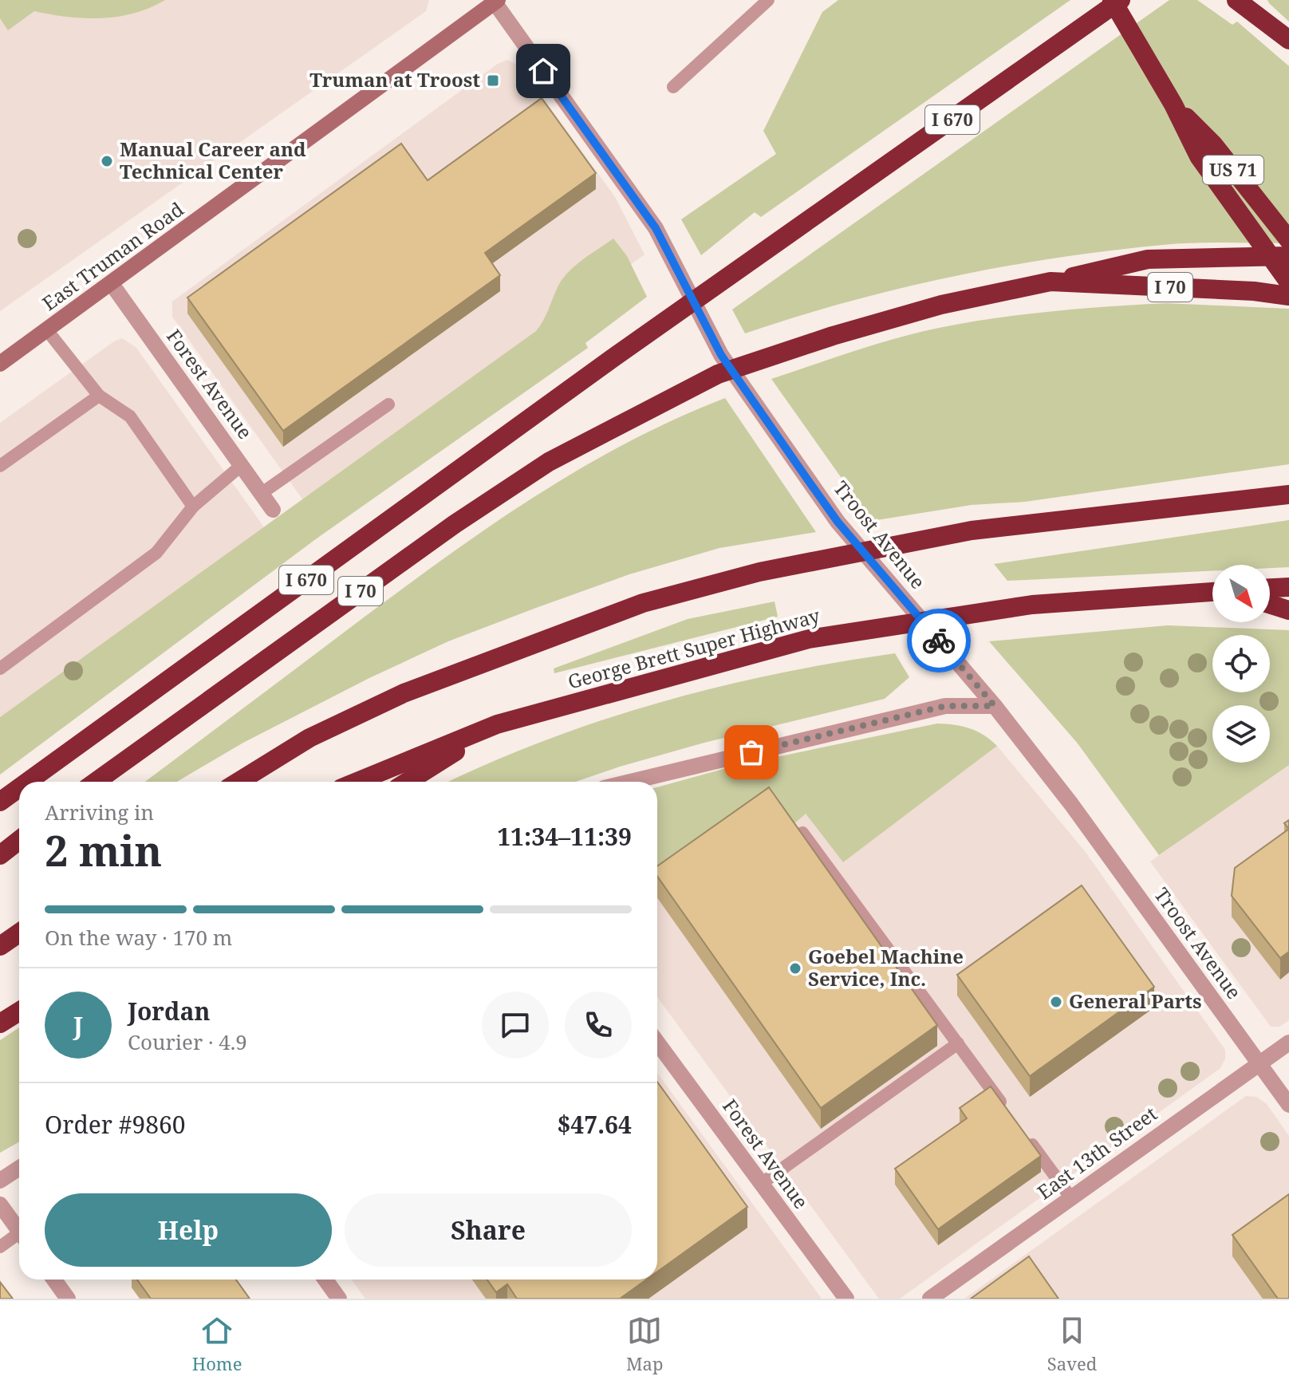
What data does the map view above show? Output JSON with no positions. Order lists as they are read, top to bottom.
{
  "streets": {
    "highway": [
      "I 670",
      "US 71",
      "I 70",
      "George Brett Super Highway"
    ],
    "main road": ["East Truman Road"],
    "street": ["Forest Avenue", "Troost Avenue", "East 13th Street"]
  },
  "crossings": [
    ["East Truman Road", "Forest Avenue"],
    ["East Truman Road", "Troost Avenue"],
    ["Troost Avenue", "East 13th Street"]
  ],
  "places": {
    "transit": ["Truman at Troost"],
    "other": ["Manual Career and Technical Center", "Goebel Machine Service, Inc.", "General Parts"]
  },
  "north": "bottom right",
  "page": {
    "heading": ["2 min", "Arriving in", "11:34–11:39"],
    "panel": [
      "Jordan",
      "Courier · 4.9",
      "Order #9860",
      "$47.64"
    ],
    "bar": "On the way · 170 m",
    "round": "J",
    "buttons": ["Help", "Share"],
    "tabs": ["Home", "Map", "Saved"]
  }
}
